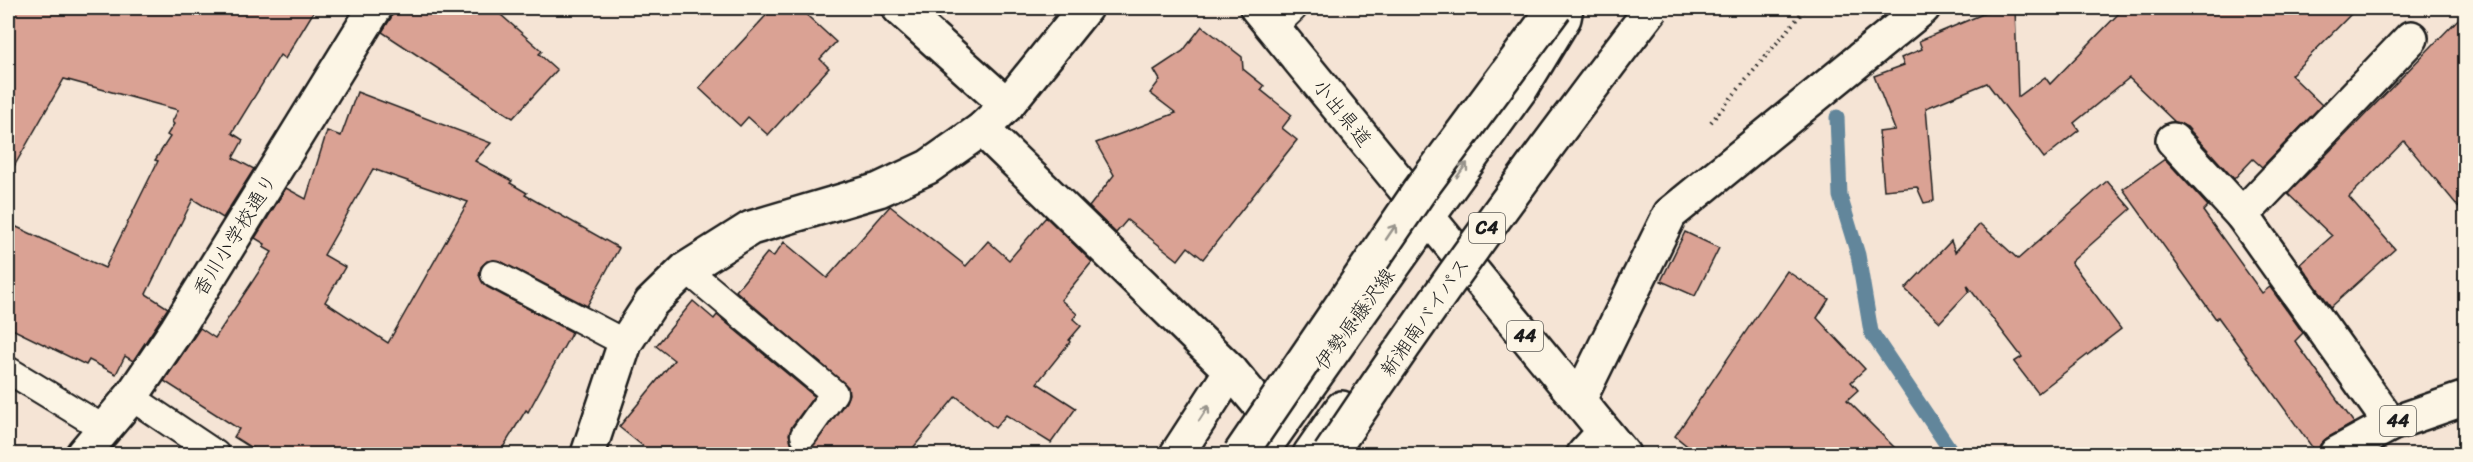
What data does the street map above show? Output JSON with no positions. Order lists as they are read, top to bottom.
{
  "streets": {
    "main road": [
      "小出県道",
      "C4",
      "香川小学校通り",
      "新湘南バイパス",
      "伊勢原藤沢線",
      "44"
    ]
  },
  "crossings": [
    ["小出県道", "伊勢原藤沢線"],
    ["小出県道", "44"],
    ["伊勢原藤沢線", "44"]
  ]
}
